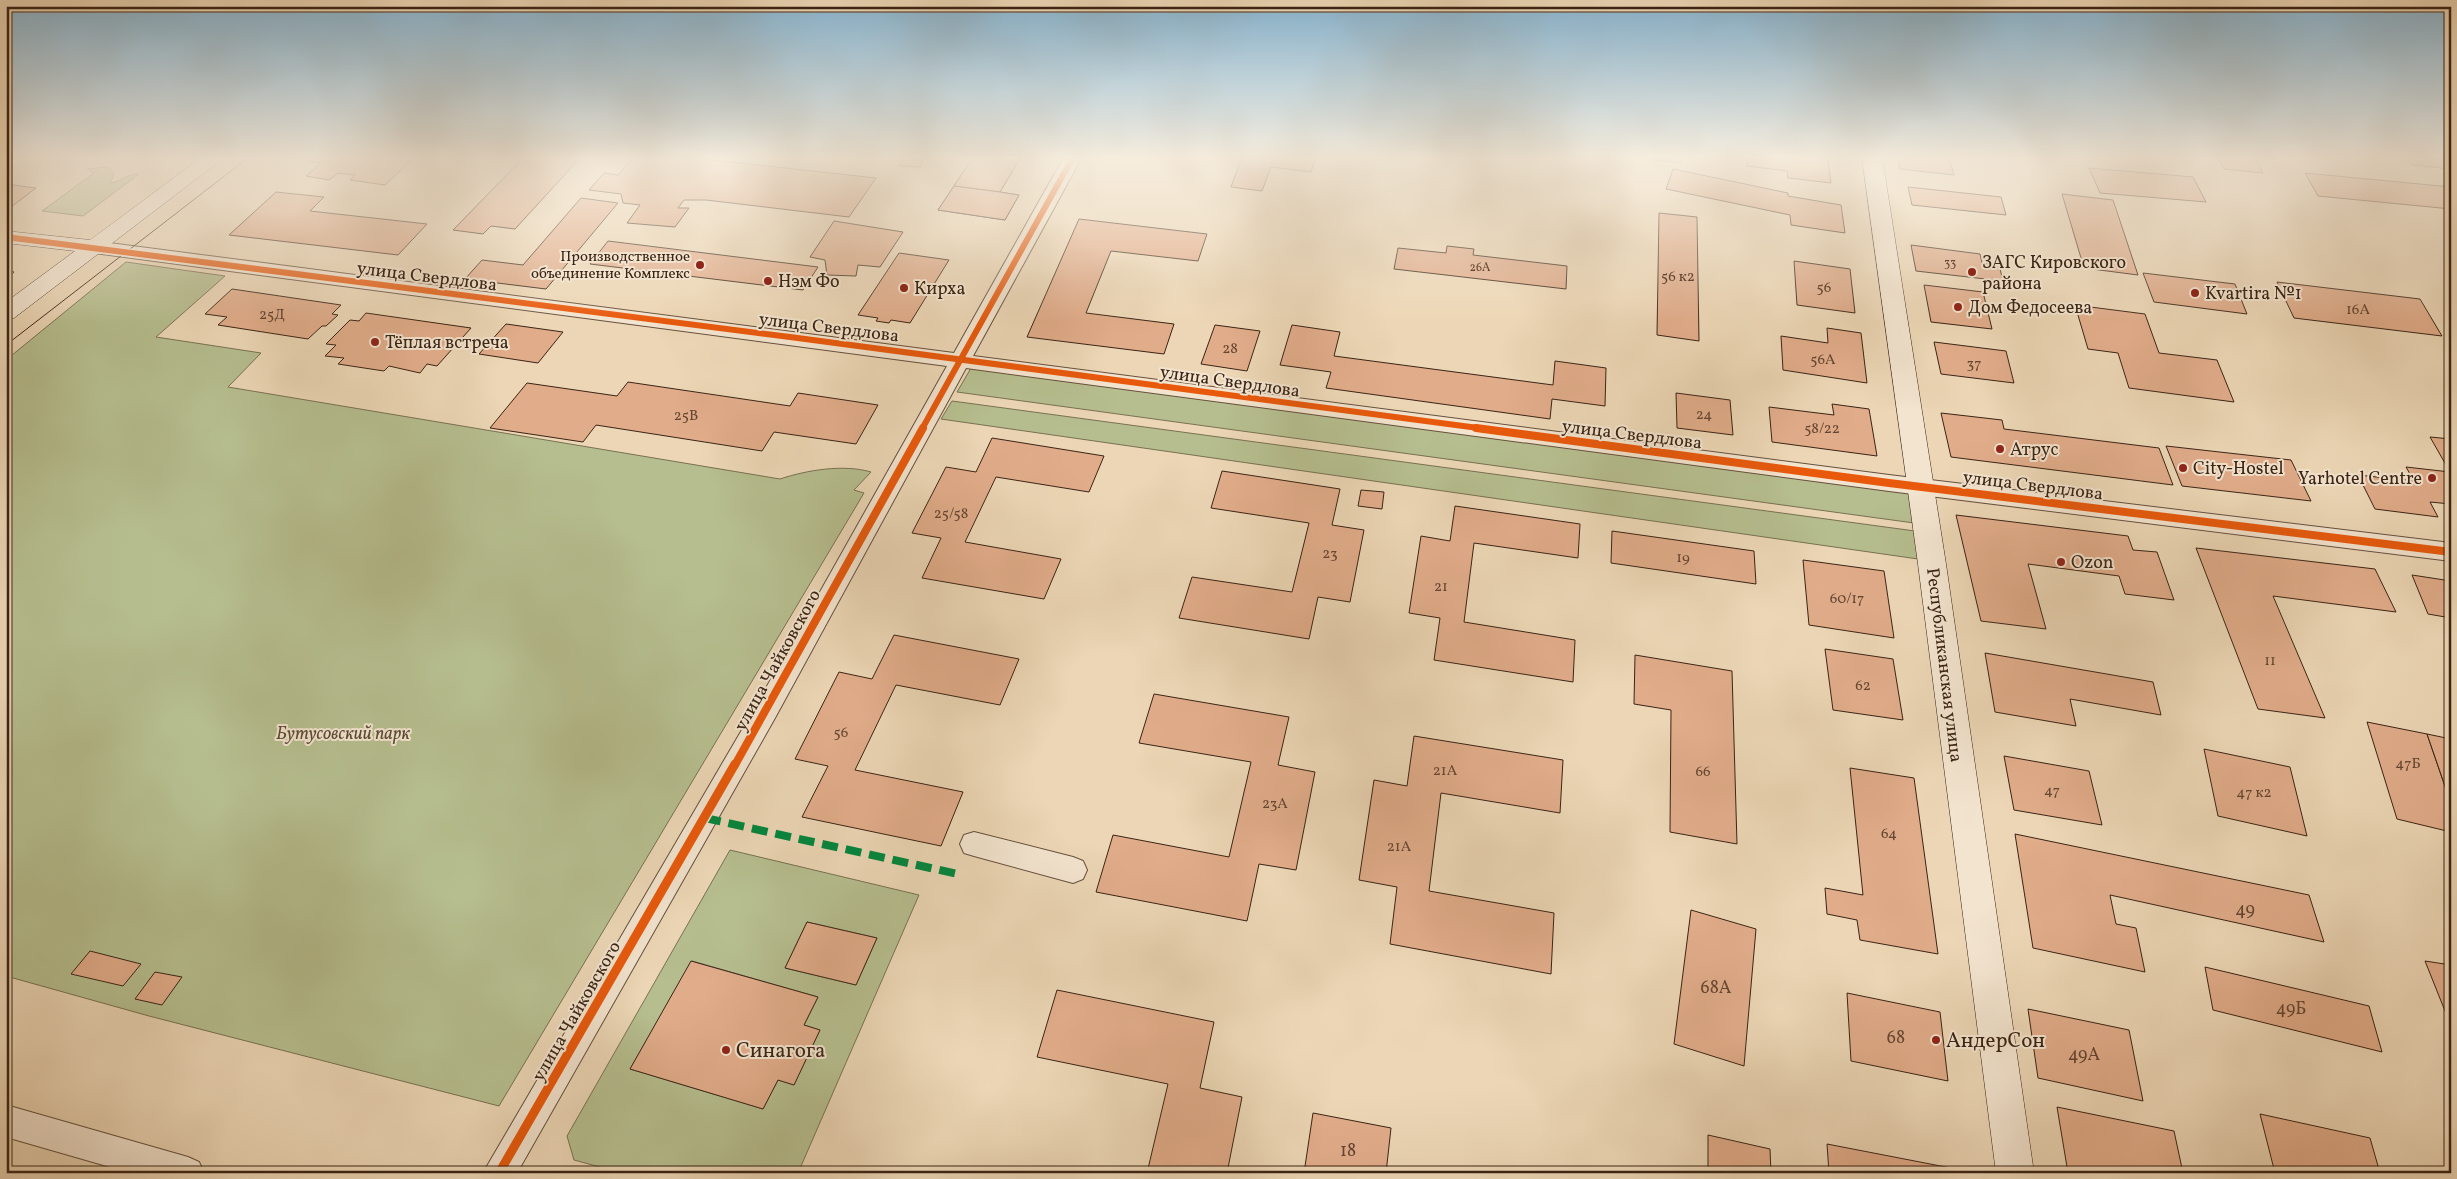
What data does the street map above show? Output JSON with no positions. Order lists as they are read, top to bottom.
{
  "streets": {
    "main road": ["улица Свердлова", "Республиканская улица"],
    "street": ["улица Чайковского"]
  },
  "crossings": [
    ["улица Свердлова", "улица Чайковского"],
    ["улица Свердлова", "Республиканская улица"]
  ],
  "parks": ["Бутусовский парк"],
  "places": [
    "Производственное объединение Комплекс",
    "ЗАГС Кировского района",
    "Нэм Фо",
    "Кирха",
    "Kvartira №1",
    "Дом Федосеева",
    "Тёплая встреча",
    "Атрус",
    "City-Hostel",
    "Yarhotel Centre",
    "Ozon",
    "АндерСон",
    "Синагога"
  ],
  "house_numbers": [
    "33",
    "26А",
    "56 к2",
    "56",
    "16А",
    "25Д",
    "28",
    "56А",
    "37",
    "24",
    "25В",
    "58/22",
    "25/58",
    "23",
    "19",
    "21",
    "60/17",
    "11",
    "62",
    "56",
    "47Б",
    "21А",
    "66",
    "47",
    "47 к2",
    "23А",
    "64",
    "21А",
    "49",
    "68А",
    "49Б",
    "68",
    "49А",
    "18"
  ]
}
